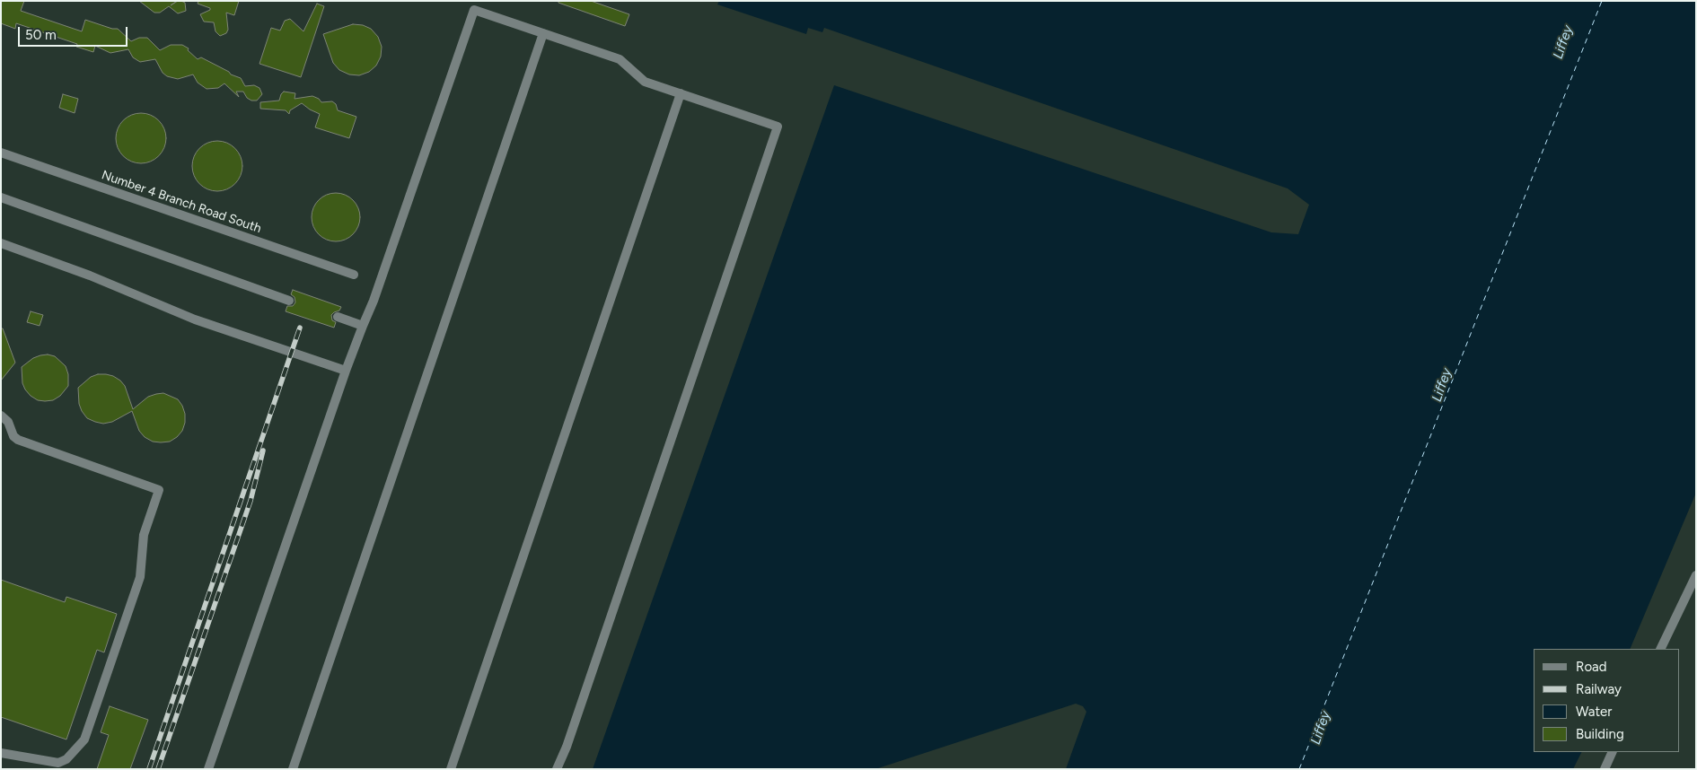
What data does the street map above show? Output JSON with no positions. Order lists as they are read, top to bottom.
{
  "streets": {
    "street": ["Number 4 Branch Road South"]
  },
  "water": ["Liffey"],
  "legend": [
    "Road",
    "Railway",
    "Water",
    "Building"
  ],
  "scale_bar": "50 m"
}
